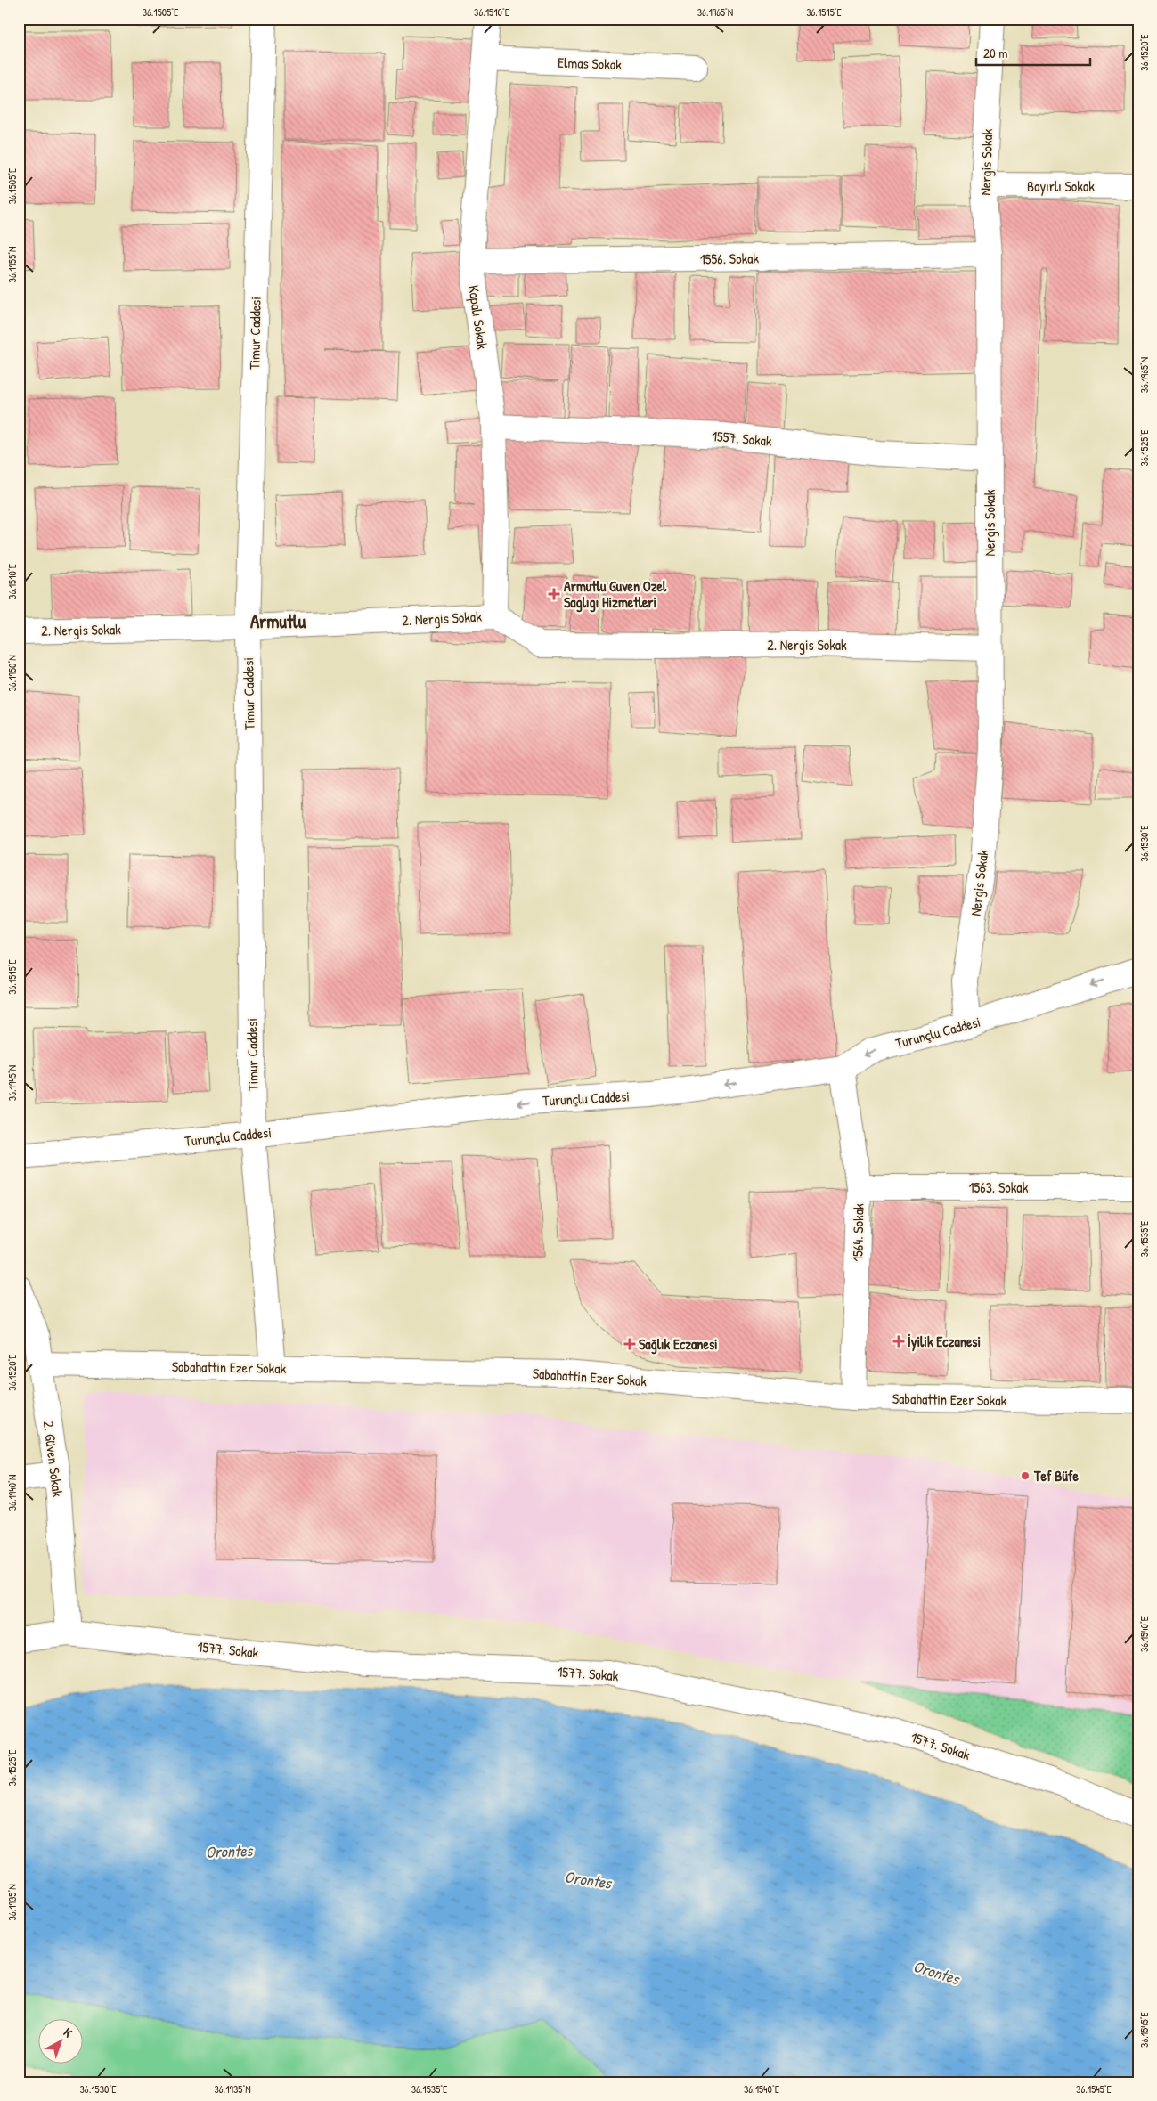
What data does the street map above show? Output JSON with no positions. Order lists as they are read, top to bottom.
{
  "streets": {
    "street": [
      "Elmas Sokak",
      "Nergis Sokak",
      "Bayırlı Sokak",
      "1556. Sokak",
      "Kapalı Sokak",
      "Timur Caddesi",
      "1557. Sokak",
      "2. Nergis Sokak",
      "Turunçlu Caddesi",
      "1563. Sokak",
      "1564. Sokak",
      "Sabahattin Ezer Sokak",
      "2. Güven Sokak",
      "1577. Sokak"
    ]
  },
  "crossings": [
    ["Elmas Sokak", "Kapalı Sokak"],
    ["Nergis Sokak", "Bayırlı Sokak"],
    ["Nergis Sokak", "1556. Sokak"],
    ["Nergis Sokak", "1557. Sokak"],
    ["Nergis Sokak", "2. Nergis Sokak"],
    ["Nergis Sokak", "Turunçlu Caddesi"],
    ["1556. Sokak", "Kapalı Sokak"],
    ["Kapalı Sokak", "1557. Sokak"],
    ["Kapalı Sokak", "2. Nergis Sokak"],
    ["Timur Caddesi", "2. Nergis Sokak"],
    ["Timur Caddesi", "Turunçlu Caddesi"],
    ["Timur Caddesi", "Sabahattin Ezer Sokak"],
    ["Turunçlu Caddesi", "1564. Sokak"],
    ["1563. Sokak", "1564. Sokak"],
    ["1564. Sokak", "Sabahattin Ezer Sokak"],
    ["Sabahattin Ezer Sokak", "2. Güven Sokak"],
    ["2. Güven Sokak", "1577. Sokak"]
  ],
  "one_way": ["Turunçlu Caddesi"],
  "districts": ["Armutlu"],
  "water": ["Orontes"],
  "places": {
    "health": ["Armutlu Guven Ozel Saglıgı Hizmetleri", "İyilik Eczanesi", "Sağlık Eczanesi"],
    "other": ["Tef Büfe"]
  },
  "scale_bar": "20 m",
  "north": "top right",
  "coordinates": [
    "36.1505°E",
    "36.1510°E",
    "36.1965°N",
    "36.1515°E",
    "36.1520°E",
    "36.1955°N",
    "36.1525°E",
    "36.1950°N",
    "36.1530°E",
    "36.1945°N",
    "36.1535°E",
    "36.1940°N",
    "36.1540°E",
    "36.1935°N",
    "36.1545°E"
  ]
}
